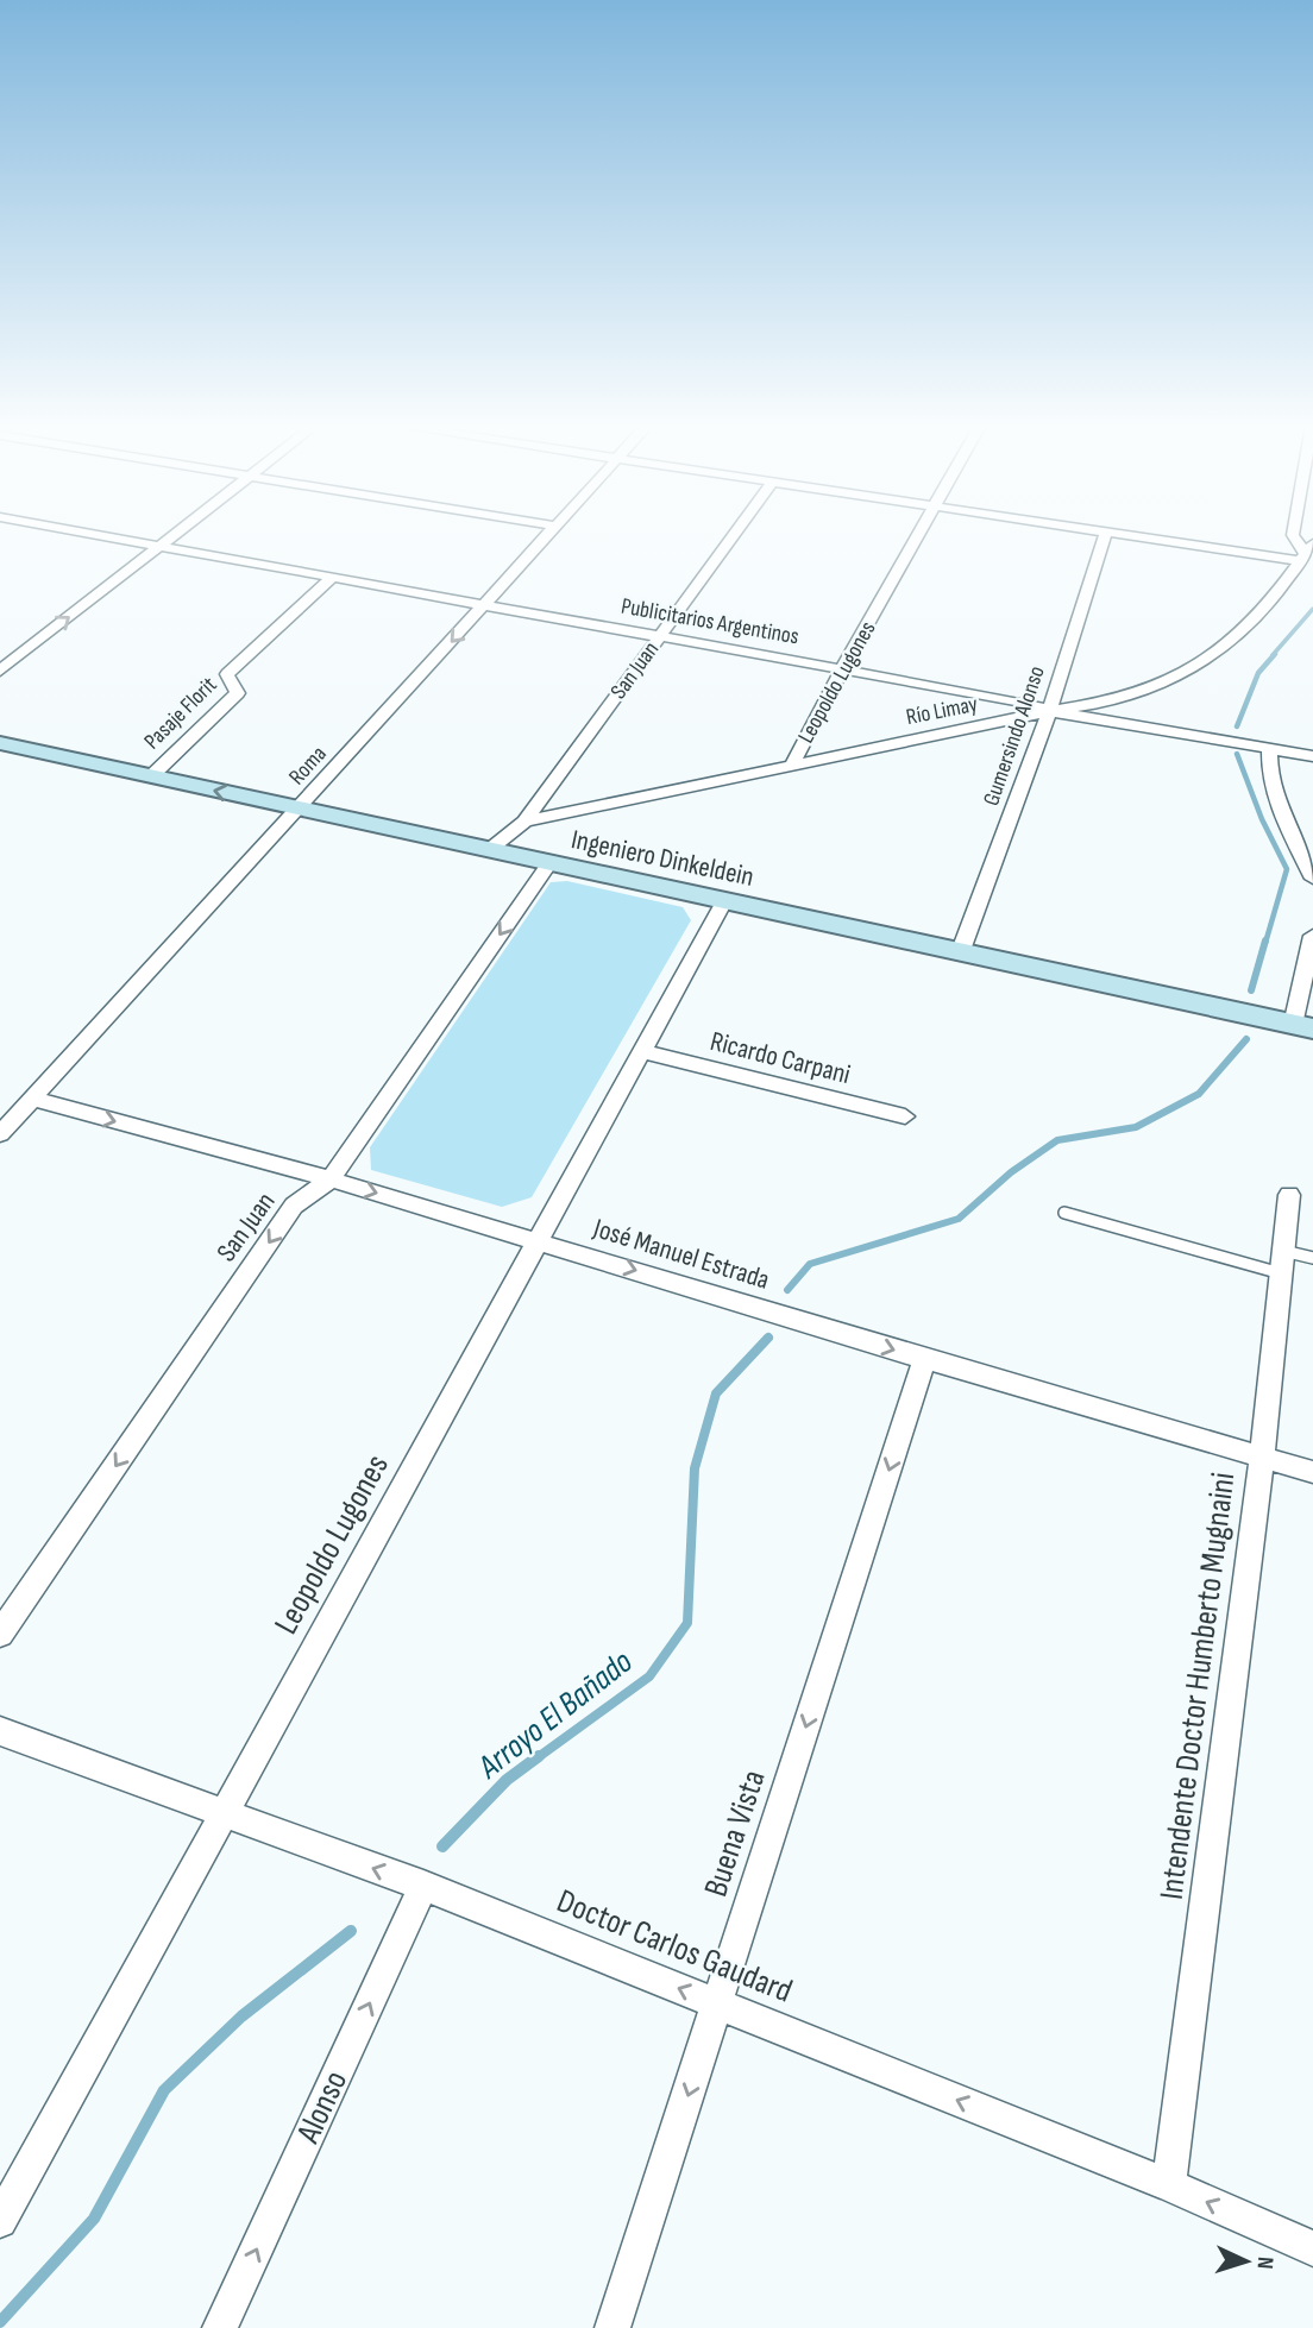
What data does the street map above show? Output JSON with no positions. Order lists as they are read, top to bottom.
{
  "streets": {
    "main road": ["Ingeniero Dinkeldein"],
    "street": [
      "Publicitarios Argentinos",
      "San Juan",
      "Leopoldo Lugones",
      "Río Limay",
      "Pasaje Florit",
      "Gumersindo Alonso",
      "Roma",
      "Ricardo Carpani",
      "José Manuel Estrada",
      "Intendente Doctor Humberto Mugnaini",
      "Buena Vista",
      "Doctor Carlos Gaudard",
      "Alonso"
    ]
  },
  "crossings": [
    ["Publicitarios Argentinos", "San Juan"],
    ["Publicitarios Argentinos", "Leopoldo Lugones"],
    ["Publicitarios Argentinos", "Río Limay"],
    ["Publicitarios Argentinos", "Pasaje Florit"],
    ["Publicitarios Argentinos", "Gumersindo Alonso"],
    ["Publicitarios Argentinos", "Roma"],
    ["San Juan", "Río Limay"],
    ["San Juan", "Ingeniero Dinkeldein"],
    ["San Juan", "José Manuel Estrada"],
    ["Leopoldo Lugones", "Río Limay"],
    ["Leopoldo Lugones", "Ingeniero Dinkeldein"],
    ["Leopoldo Lugones", "Ricardo Carpani"],
    ["Leopoldo Lugones", "José Manuel Estrada"],
    ["Leopoldo Lugones", "Doctor Carlos Gaudard"],
    ["Río Limay", "Gumersindo Alonso"],
    ["Pasaje Florit", "Ingeniero Dinkeldein"],
    ["Gumersindo Alonso", "Ingeniero Dinkeldein"],
    ["Roma", "Ingeniero Dinkeldein"],
    ["Roma", "José Manuel Estrada"],
    ["José Manuel Estrada", "Intendente Doctor Humberto Mugnaini"],
    ["José Manuel Estrada", "Buena Vista"],
    ["Intendente Doctor Humberto Mugnaini", "Doctor Carlos Gaudard"],
    ["Buena Vista", "Doctor Carlos Gaudard"],
    ["Doctor Carlos Gaudard", "Alonso"]
  ],
  "one_way": [
    "San Juan",
    "José Manuel Estrada",
    "Buena Vista",
    "Doctor Carlos Gaudard",
    "Alonso"
  ],
  "water": ["Arroyo El Bañado"],
  "north": "right"
}
